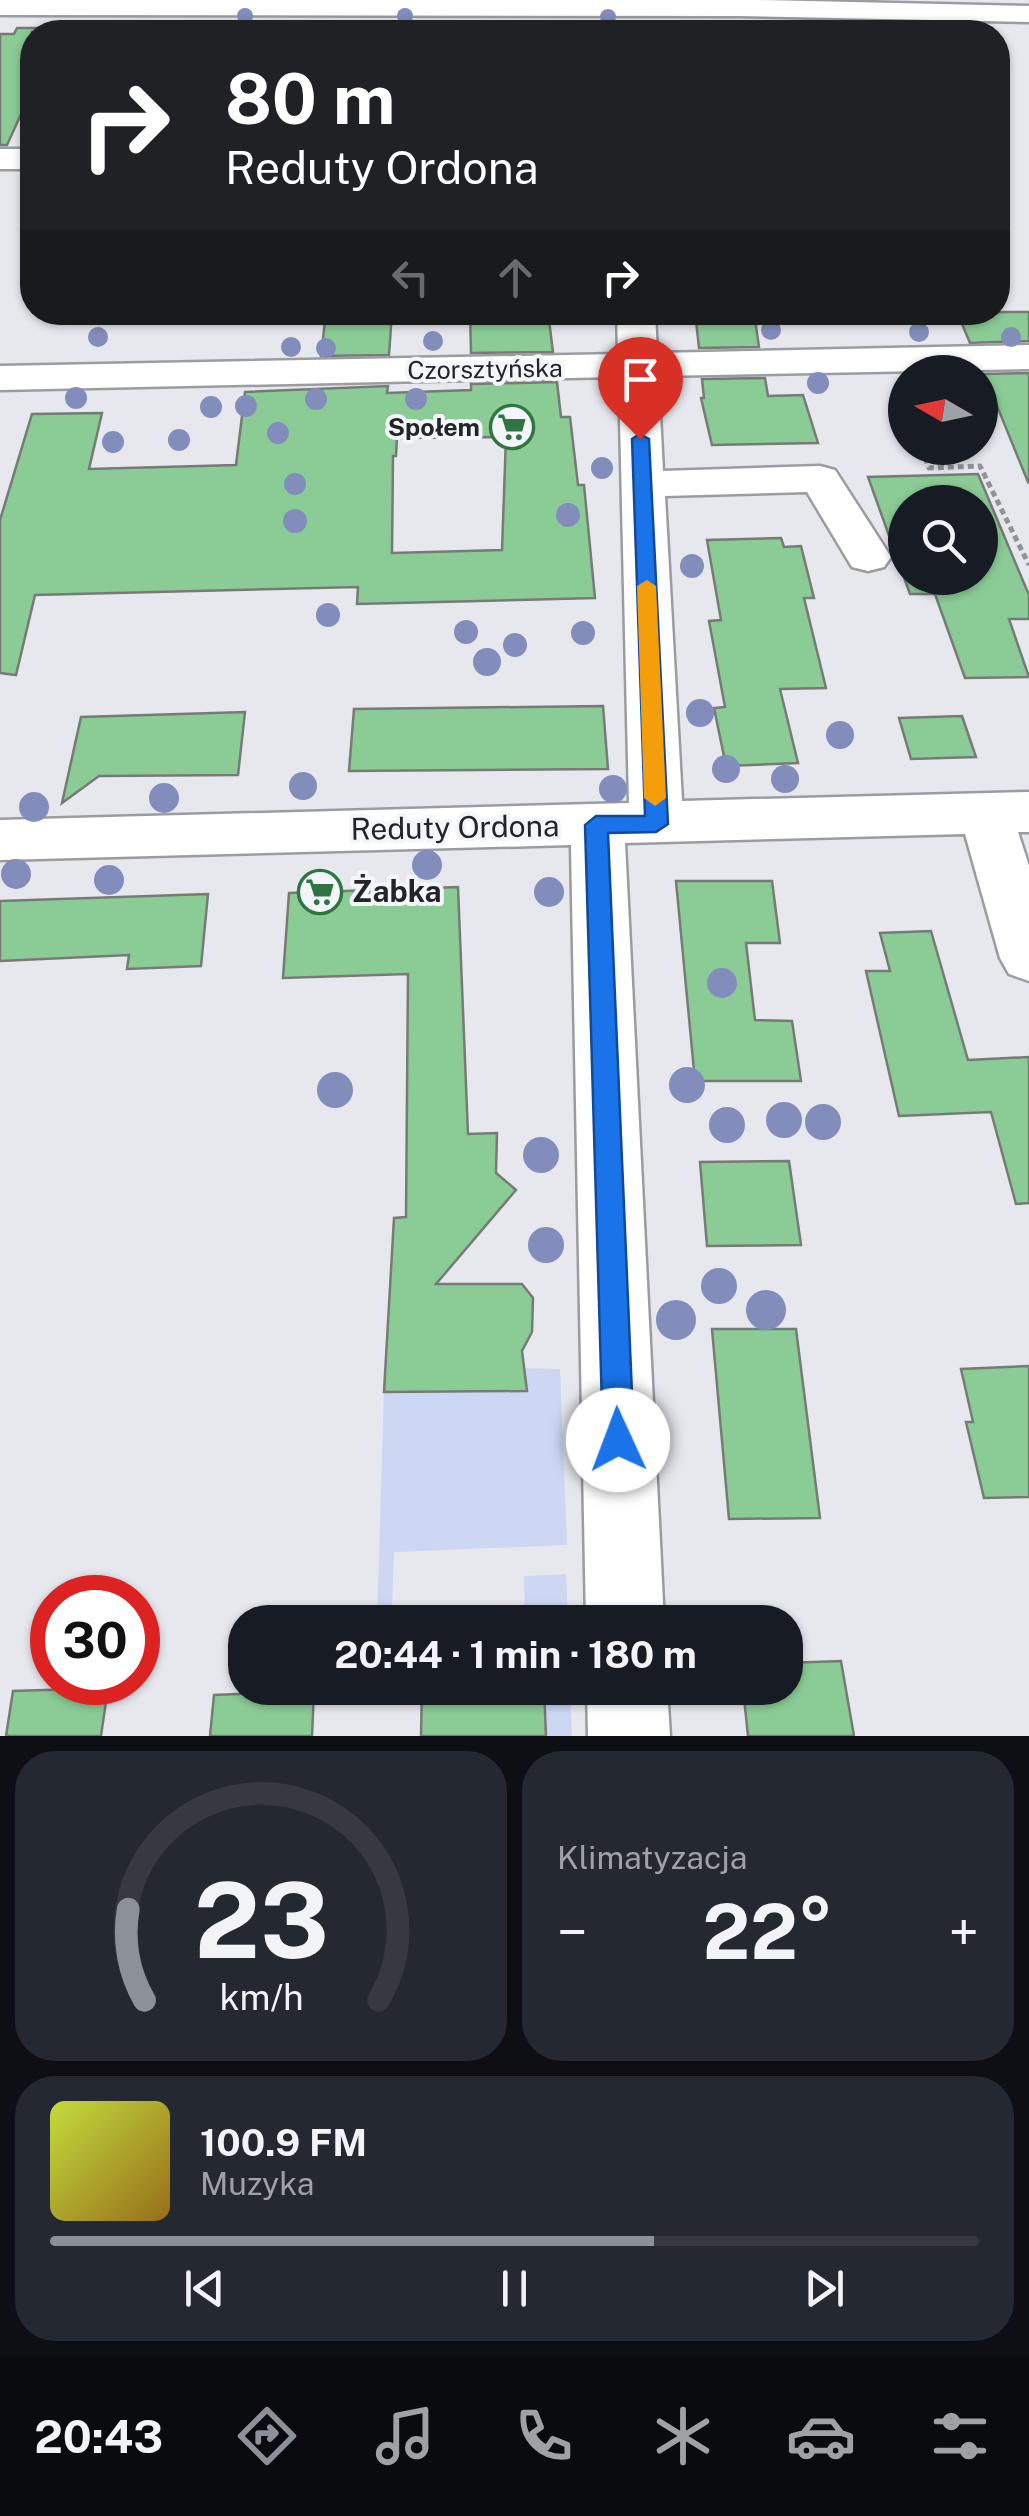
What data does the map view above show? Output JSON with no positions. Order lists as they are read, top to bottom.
{
  "streets": {
    "street": ["Czorsztyńska", "Reduty Ordona"]
  },
  "places": {
    "supermarket": ["Społem", "Żabka"]
  },
  "north": "left",
  "page": {
    "turn": ["80 m", "Reduty Ordona"],
    "limit": "30",
    "trip": "20:44 · 1 min · 180 m",
    "tile": "Klimatyzacja",
    "heat": ["−", "22°", "+"],
    "song": ["100.9 FM", "Muzyka"],
    "tabs": "20:43",
    "gauge": ["23", "km/h"]
  }
}
